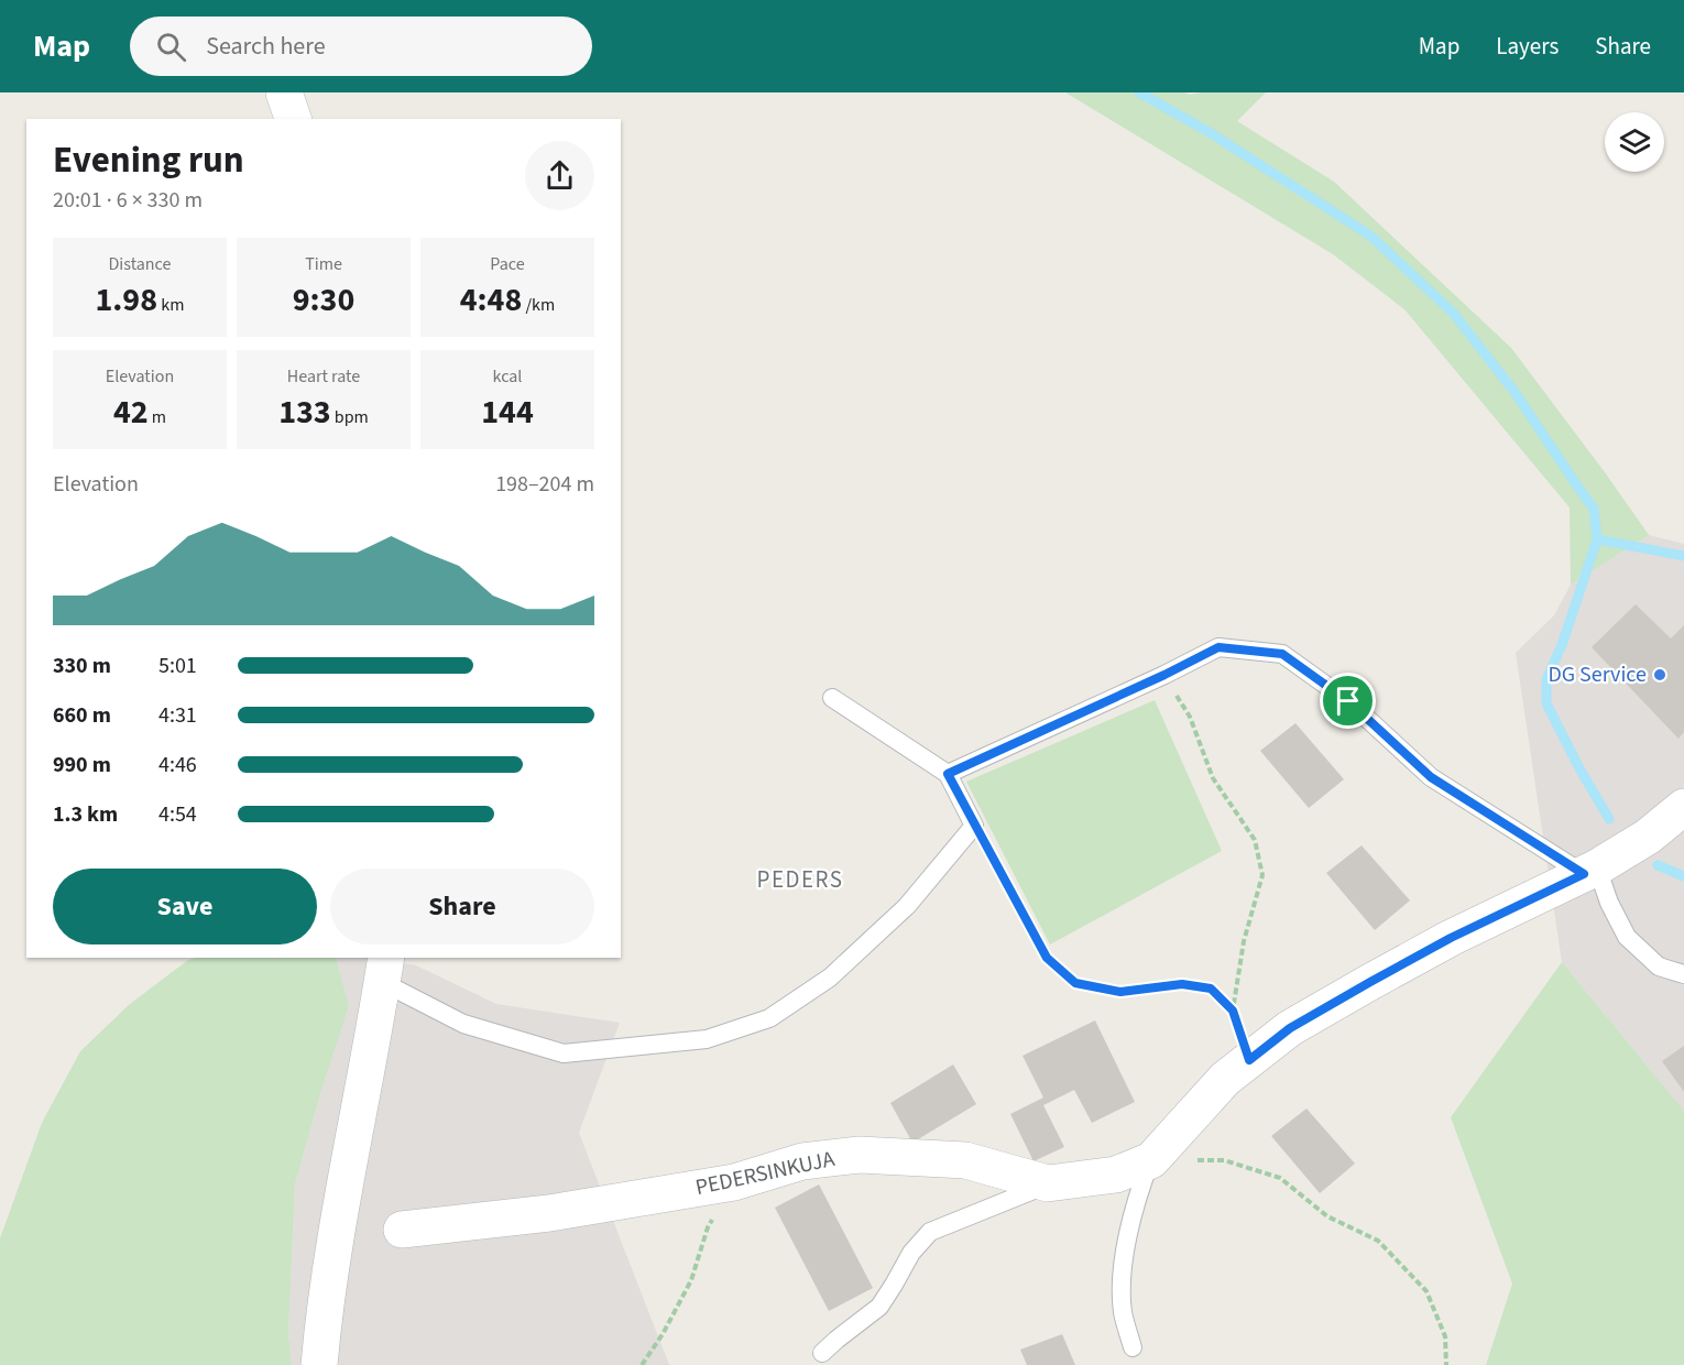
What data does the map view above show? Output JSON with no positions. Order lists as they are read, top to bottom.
{
  "streets": {
    "street": ["PEDERSINKUJA"]
  },
  "districts": ["PEDERS"],
  "places": ["DG Service"],
  "page": {
    "header": "Map",
    "search": "Search here",
    "nav": ["Map", "Layers", "Share"],
    "heading": ["Evening run", "20:01 · 6 × 330 m"],
    "stats": [
      ["Distance", "1.98 km"],
      ["Time", "9:30"],
      ["Pace", "4:48 /km"],
      ["Elevation", "42 m"],
      ["Heart rate", "133 bpm"],
      ["kcal", "144"]
    ],
    "chart": ["Elevation", "198–204 m"],
    "list": [
      {
        "name": "330 m",
        "note": "5:01"
      },
      {
        "name": "660 m",
        "note": "4:31"
      },
      {
        "name": "990 m",
        "note": "4:46"
      },
      {
        "name": "1.3 km",
        "note": "4:54"
      }
    ],
    "buttons": ["Save", "Share"]
  }
}
